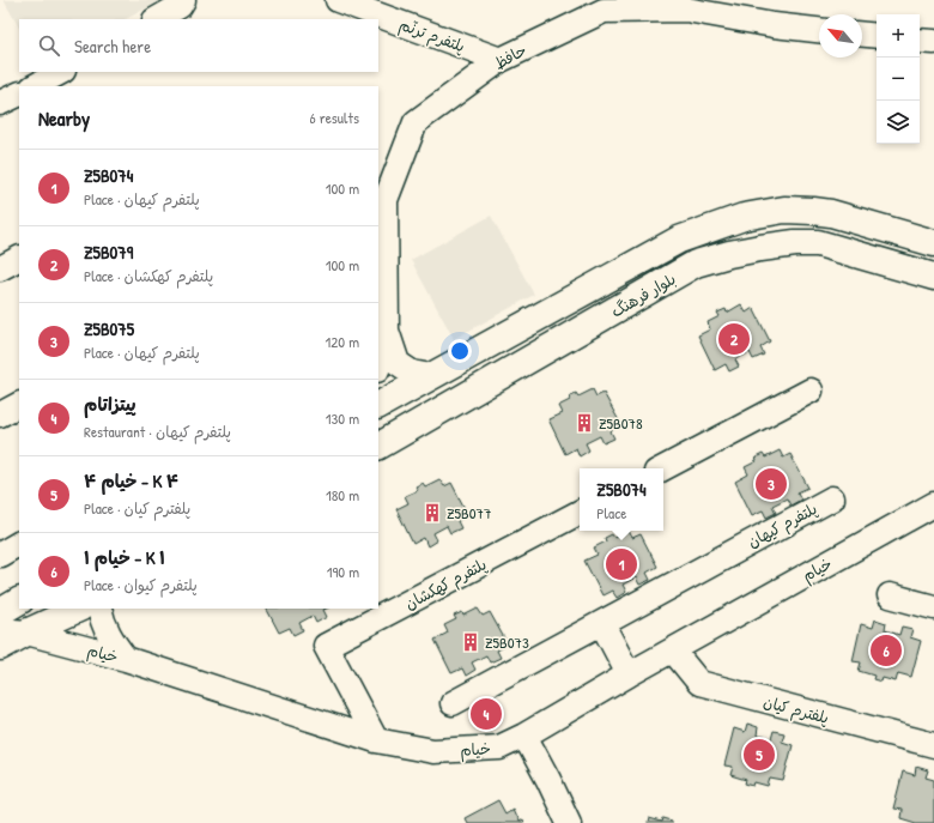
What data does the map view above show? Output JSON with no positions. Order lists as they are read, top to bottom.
{
  "streets": {
    "main road": ["بلوار فرهنگ"],
    "street": [
      "پلتفرم ترنّم",
      "حافظ",
      "پلتفرم کیهان",
      "خیام",
      "پلتفرم کهکشان",
      "پلفترم کیان"
    ]
  },
  "crossings": [
    ["پلتفرم ترنّم", "حافظ"],
    ["پلتفرم کیهان", "خیام"],
    ["خیام", "پلتفرم کهکشان"],
    ["خیام", "پلفترم کیان"]
  ],
  "places": {
    "building": ["Z5B078", "Z5B077", "Z5B073"]
  },
  "north": "top left",
  "page": {
    "map_buttons": ["+", "−"],
    "search": "Search here",
    "heading": ["Nearby", "6 results"],
    "list": [
      {
        "mark": "1",
        "name": "Z5B074",
        "note": "Place · پلتفرم کیهان",
        "value": "100 m"
      },
      {
        "mark": "2",
        "name": "Z5B079",
        "note": "Place · پلتفرم کهکشان",
        "value": "100 m"
      },
      {
        "mark": "3",
        "name": "Z5B075",
        "note": "Place · پلتفرم کیهان",
        "value": "120 m"
      },
      {
        "mark": "4",
        "name": "پیتزاتام",
        "note": "Restaurant · پلتفرم کیهان",
        "value": "130 m"
      },
      {
        "mark": "5",
        "name": "خیام ۴ - K ۴",
        "note": "Place · پلفترم کیان",
        "value": "180 m"
      },
      {
        "mark": "6",
        "name": "خیام ۱ - K ۱",
        "note": "Place · پلتفرم کیوان",
        "value": "190 m"
      }
    ],
    "pins": [
      "2",
      "3",
      "1",
      "6",
      "4",
      "5"
    ],
    "popup": ["Z5B074", "Place"]
  }
}
